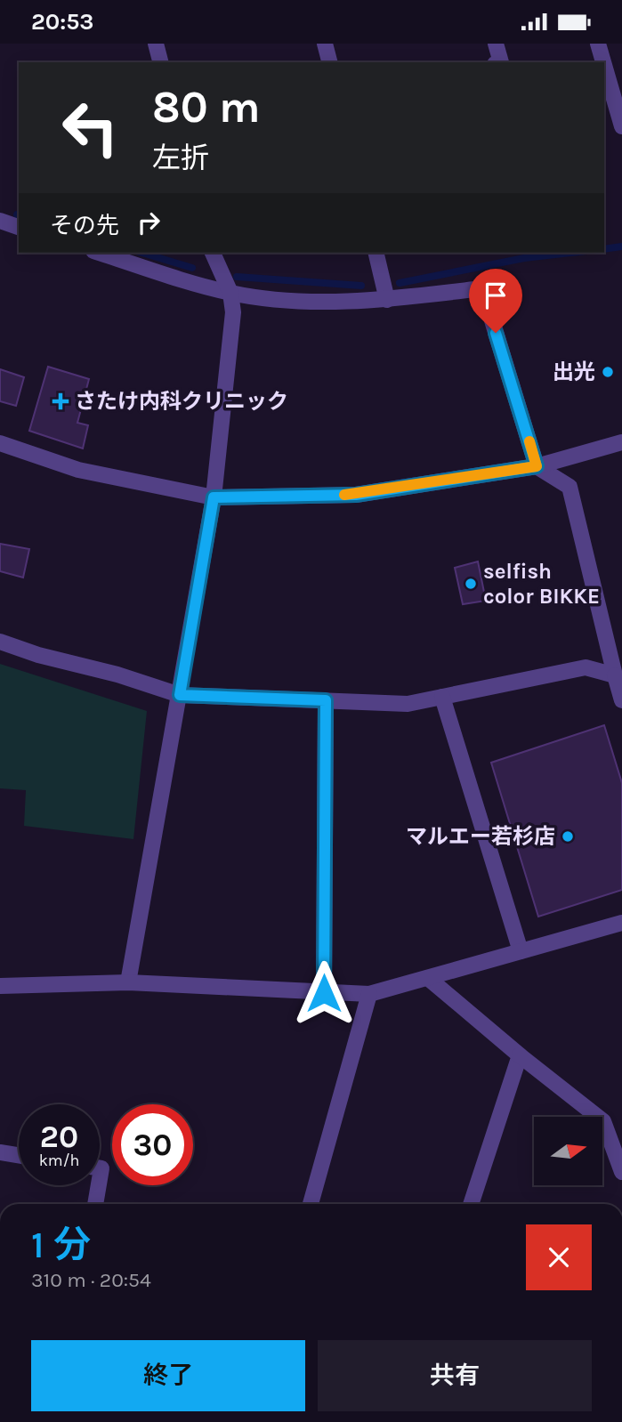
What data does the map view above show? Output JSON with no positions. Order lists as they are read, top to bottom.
{
  "places": {
    "other": ["出光", "selfish color BIKKE", "マルエー若杉店"],
    "health": ["さたけ内科クリニック"]
  },
  "north": "right",
  "page": {
    "status": "20:53",
    "turn": ["80 m", "左折"],
    "then": "その先",
    "speed": "20 km/h",
    "limit": "30",
    "heading": ["1 分", "310 m · 20:54"],
    "buttons": ["終了", "共有"]
  }
}
